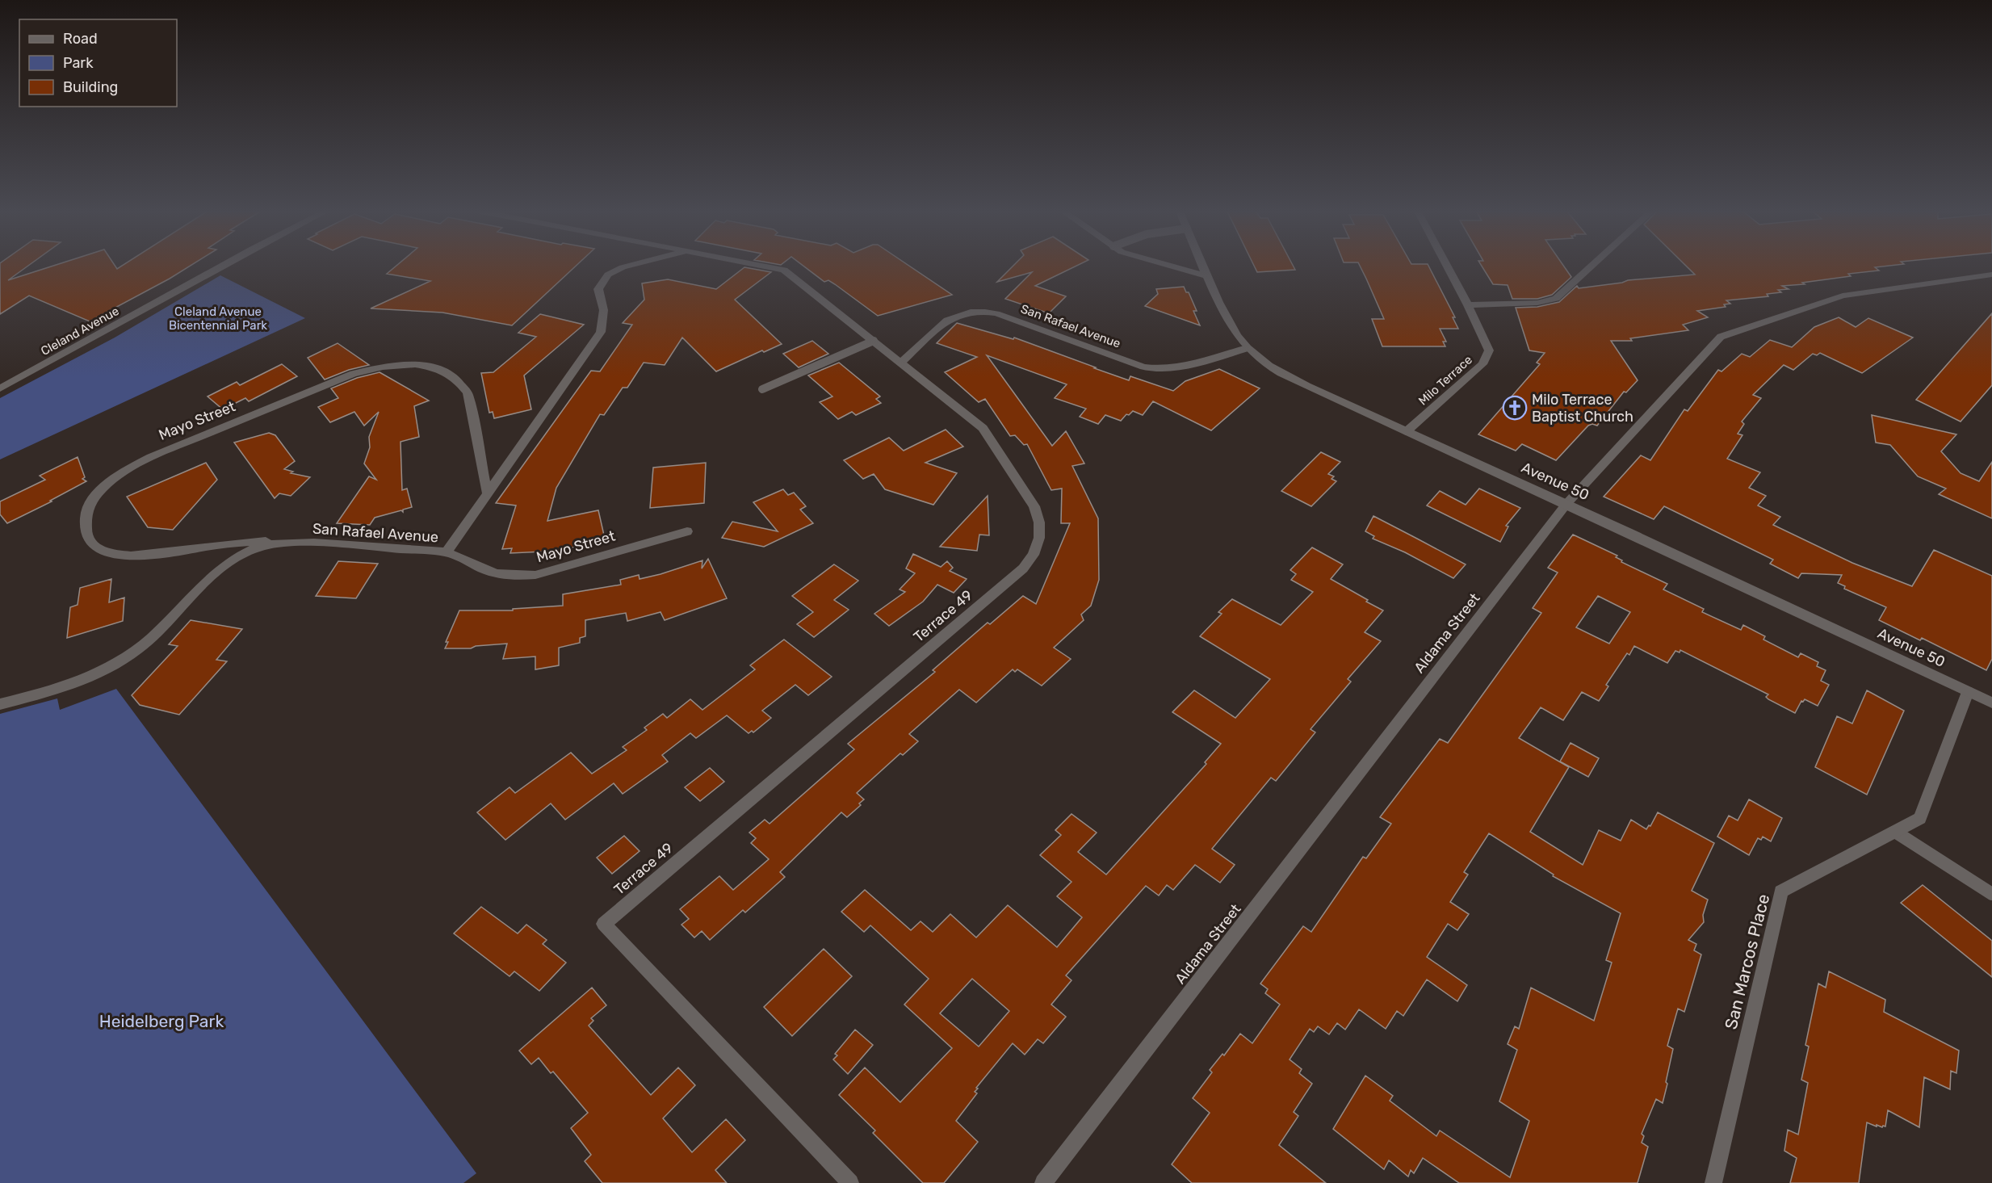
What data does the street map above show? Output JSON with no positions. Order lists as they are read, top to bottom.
{
  "streets": {
    "street": [
      "San Rafael Avenue",
      "Cleland Avenue",
      "Milo Terrace",
      "Mayo Street",
      "Avenue 50",
      "Terrace 49",
      "Aldama Street",
      "San Marcos Place"
    ]
  },
  "crossings": [
    ["San Rafael Avenue", "Mayo Street"],
    ["San Rafael Avenue", "Avenue 50"],
    ["San Rafael Avenue", "Terrace 49"],
    ["Milo Terrace", "Avenue 50"],
    ["Avenue 50", "Aldama Street"],
    ["Avenue 50", "San Marcos Place"]
  ],
  "parks": ["Cleland Avenue Bicentennial Park", "Heidelberg Park"],
  "places": {
    "church": ["Milo Terrace Baptist Church"]
  },
  "legend": ["Road", "Park", "Building"]
}
